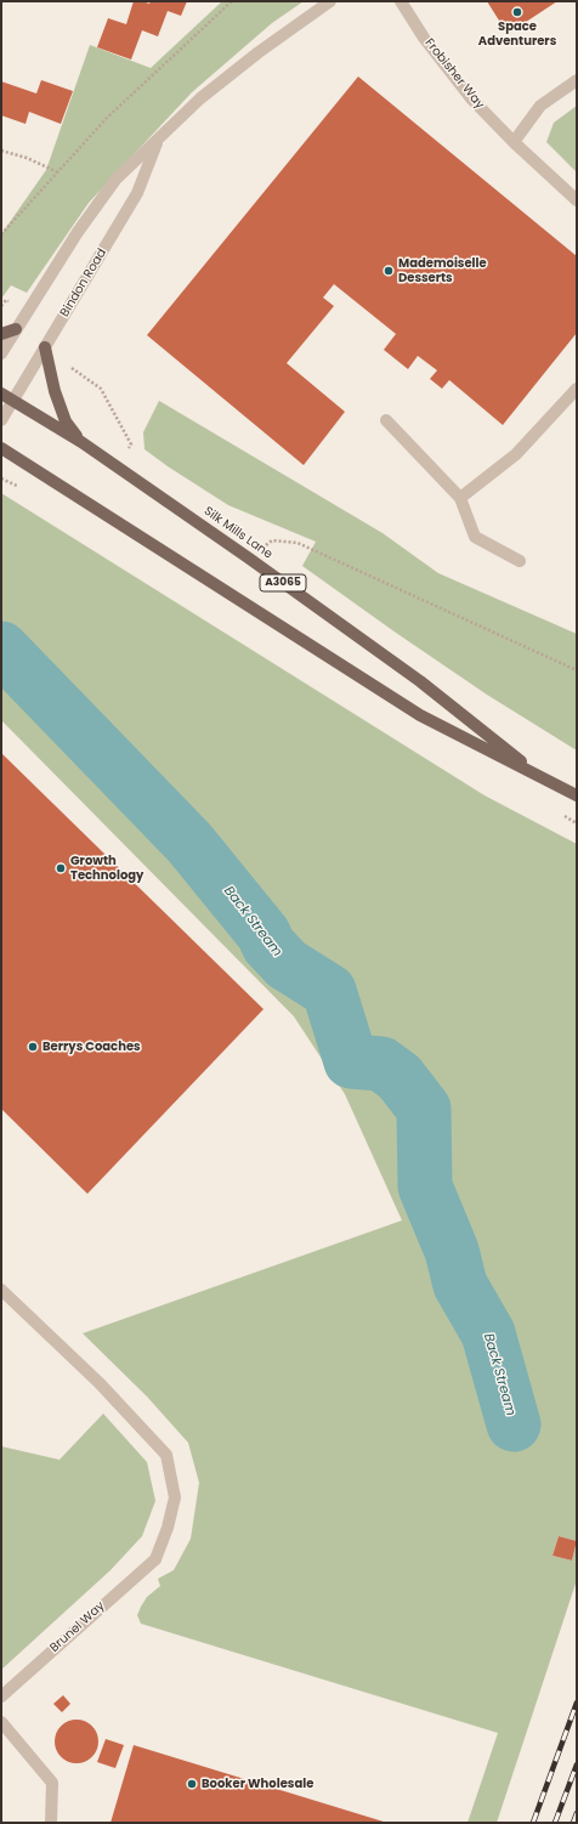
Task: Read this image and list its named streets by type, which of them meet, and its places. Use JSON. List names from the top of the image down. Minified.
{"streets":{"main road":["Silk Mills Lane","A3065"],"street":["Frobisher Way","Bindon Road","Brunel Way"]},"crossings":[["Bindon Road","Silk Mills Lane"]],"water":["Back Stream"],"places":["Space Adventurers","Mademoiselle Desserts","Growth Technology","Berrys Coaches","Booker Wholesale"]}
